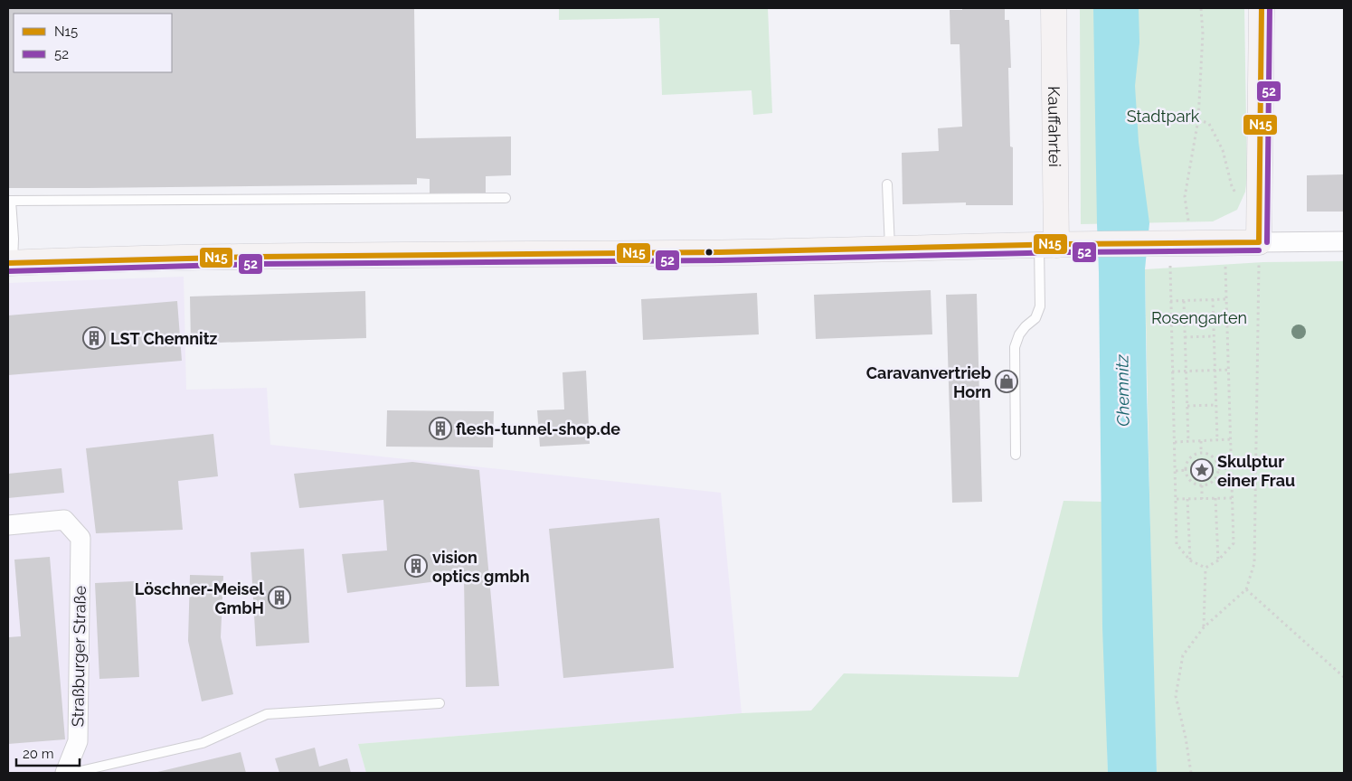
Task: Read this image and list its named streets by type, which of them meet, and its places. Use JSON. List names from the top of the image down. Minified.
{"streets":{"street":["Kauffahrtei","Straßburger Straße"]},"water":["Chemnitz"],"parks":["Stadtpark","Rosengarten"],"places":{"building":["LST Chemnitz","flesh-tunnel-shop.de","vision optics gmbh","Löschner-Meisel GmbH"],"shop":["Caravanvertrieb Horn"],"place":["Skulptur einer Frau"]},"lines":["transit line N15","transit line 52"],"legend":["N15","52"],"scale_bar":"20 m"}
